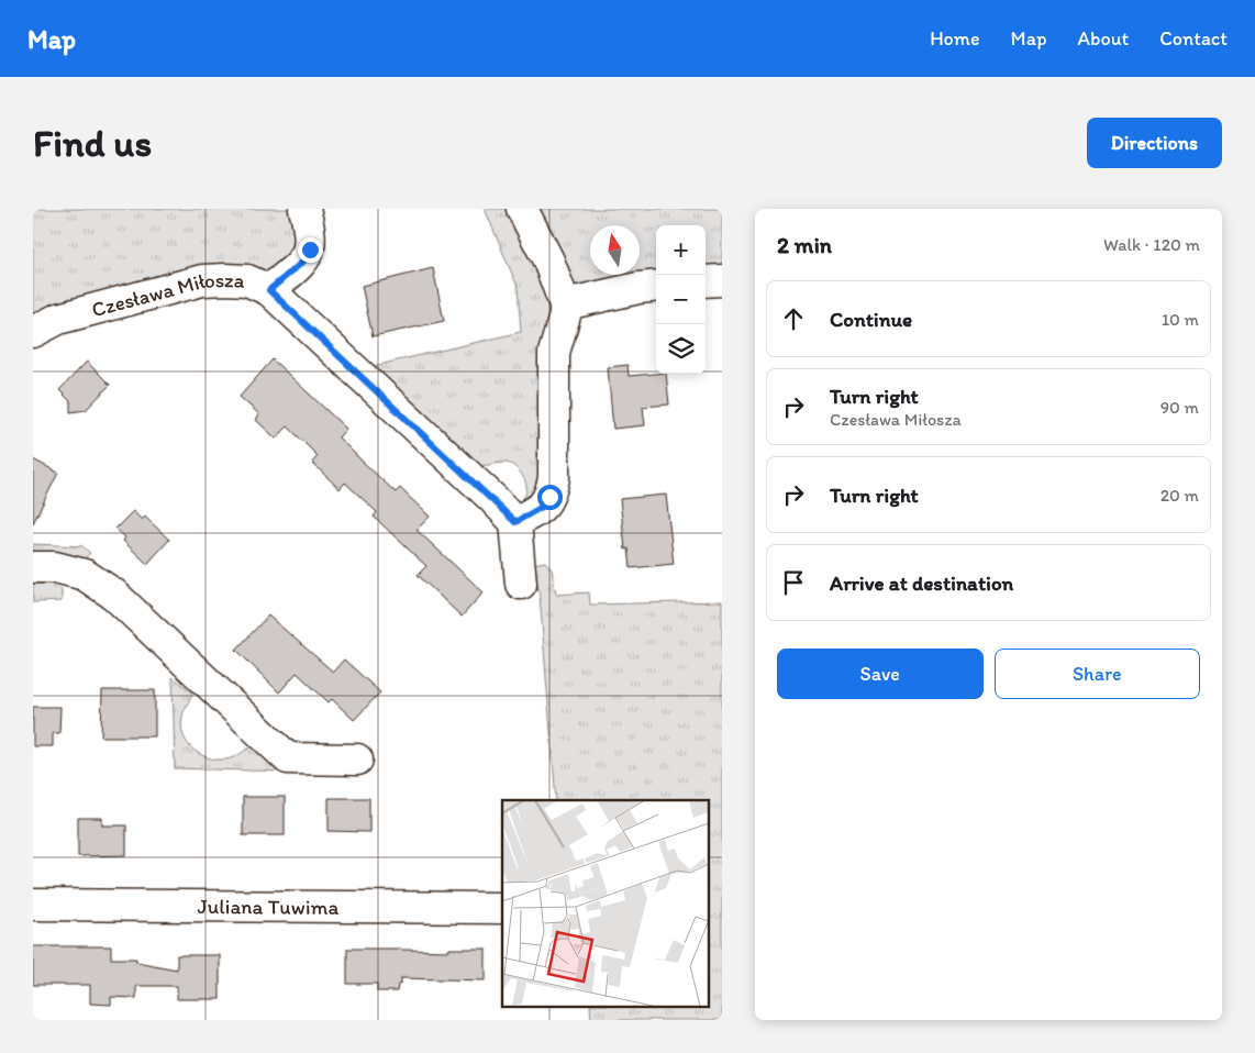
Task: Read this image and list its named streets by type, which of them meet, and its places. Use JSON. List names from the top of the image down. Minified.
{"streets":{"street":["Czesława Miłosza","Juliana Tuwima"]},"north":"top","page":{"header":"Map","nav":["Home","Map","About","Contact"],"buttons":["Directions",["Save","Share"]],"title":"Find us","heading":["2 min","Walk · 120 m"],"map_buttons":["+","−"],"list":[["Continue","10 m"],["Turn right","Czesława Miłosza","90 m"],["Turn right","20 m"],"Arrive at destination"]}}
